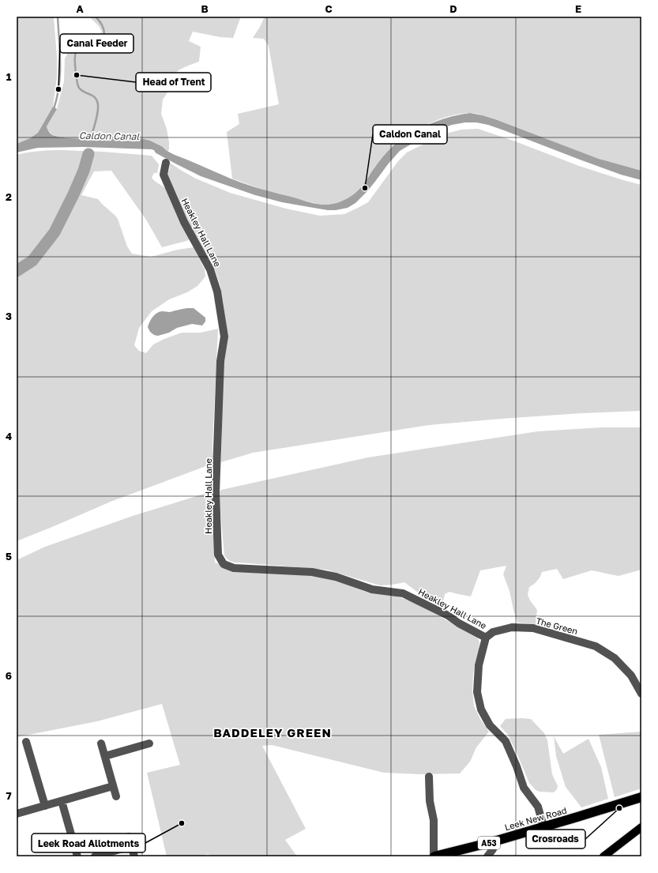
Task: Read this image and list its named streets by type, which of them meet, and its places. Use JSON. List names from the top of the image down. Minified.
{"streets":{"highway":["Leek New Road","A53"],"street":["Heakley Hall Lane","The Green"]},"crossings":[["Heakley Hall Lane","The Green"]],"districts":["BADDELEY GREEN"],"water":["Caldon Canal"],"places":["Head of Trent","Canal Feeder","Caldon Canal","Crosroads","Leek Road Allotments"],"grid":{"columns":["A","B","C","D","E"],"rows":["1","2","3","4","5","6","7"]}}
